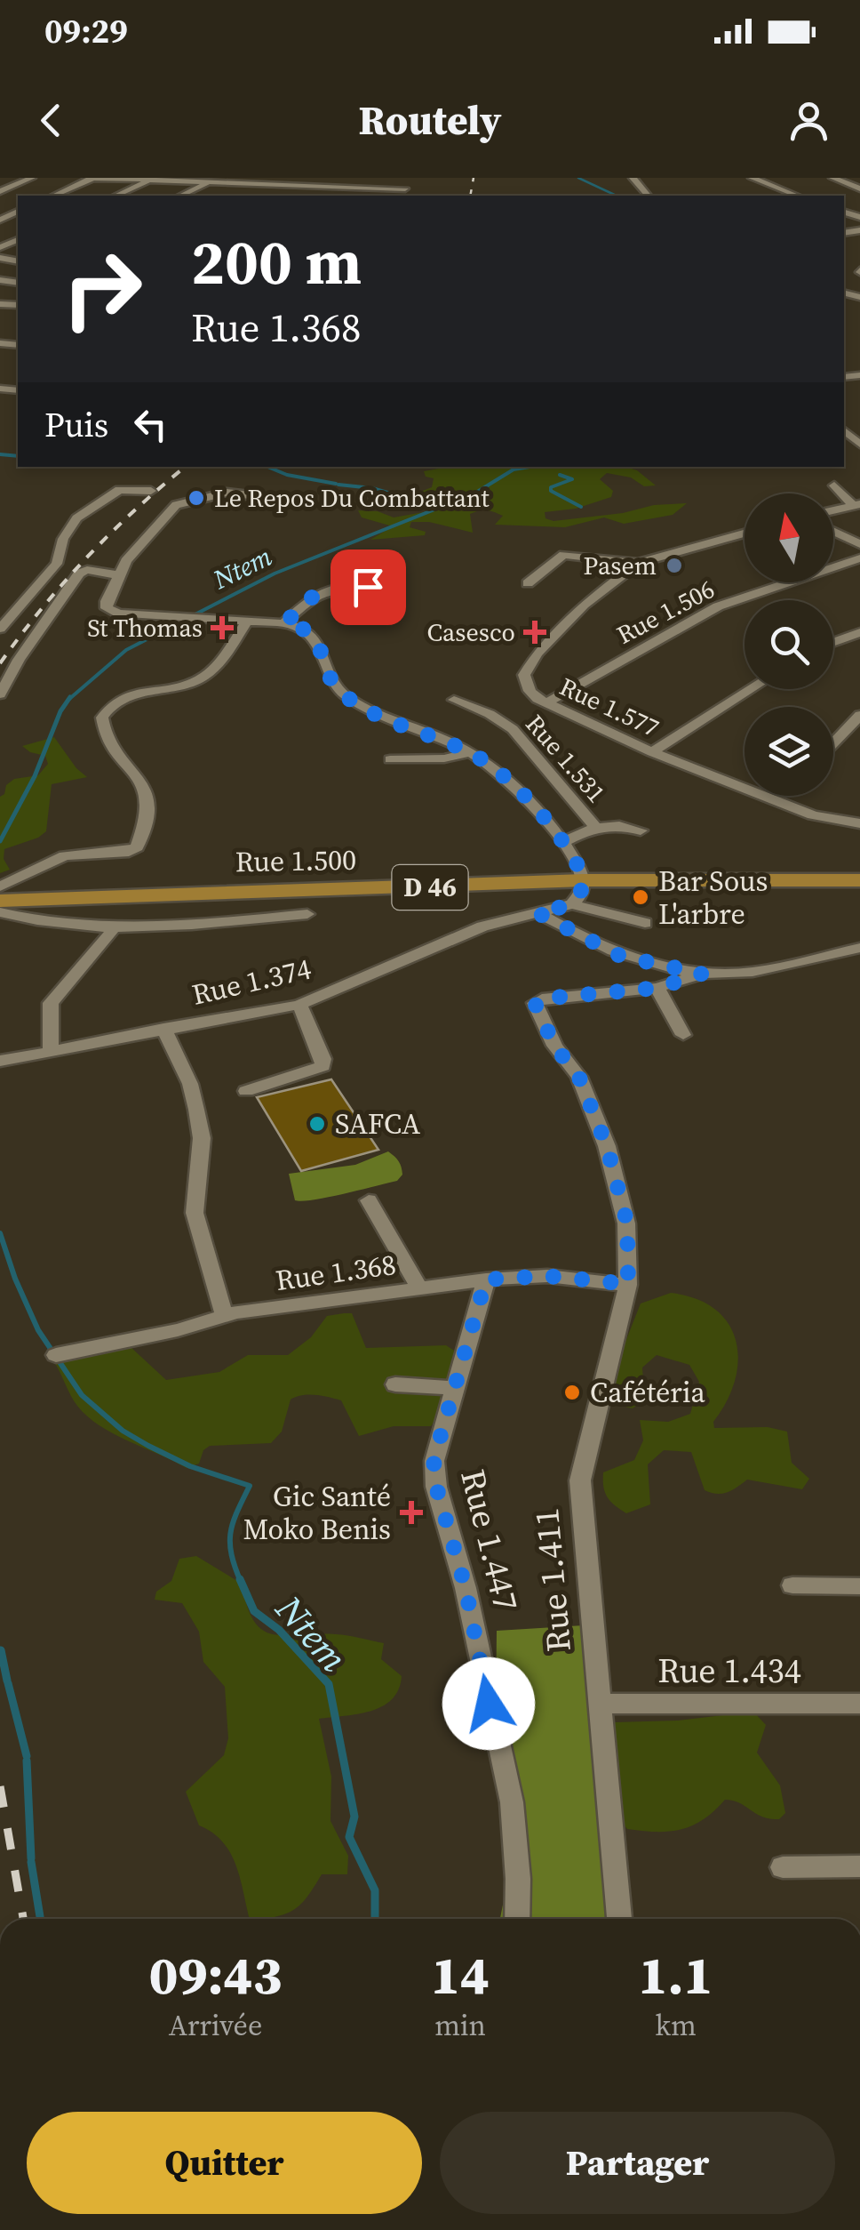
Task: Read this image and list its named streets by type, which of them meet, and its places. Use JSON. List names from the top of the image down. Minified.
{"streets":{"main road":["Rue 1.500","D 46"],"street":["Rue 1.506","Rue 1.577","Rue 1.531","Rue 1.374","Rue 1.368","Rue 1.447","Rue 1.411","Rue 1.434"]},"crossings":[["Rue 1.506","Rue 1.577"],["Rue 1.368","Rue 1.447"],["Rue 1.368","Rue 1.411"],["Rue 1.411","Rue 1.434"]],"water":["Ntem"],"places":{"other":["Le Repos Du Combattant","Pasem","Bar Sous L'arbre","SAFCA","Cafétéria"],"health":["St Thomas","Casesco","Gic Santé Moko Benis"]},"north":"top","page":{"status":"09:29","header":"Routely","turn":["200 m","Rue 1.368"],"then":"Puis","eta":["09:43","Arrivée","14","min","1.1","km"],"buttons":["Quitter","Partager"]}}
